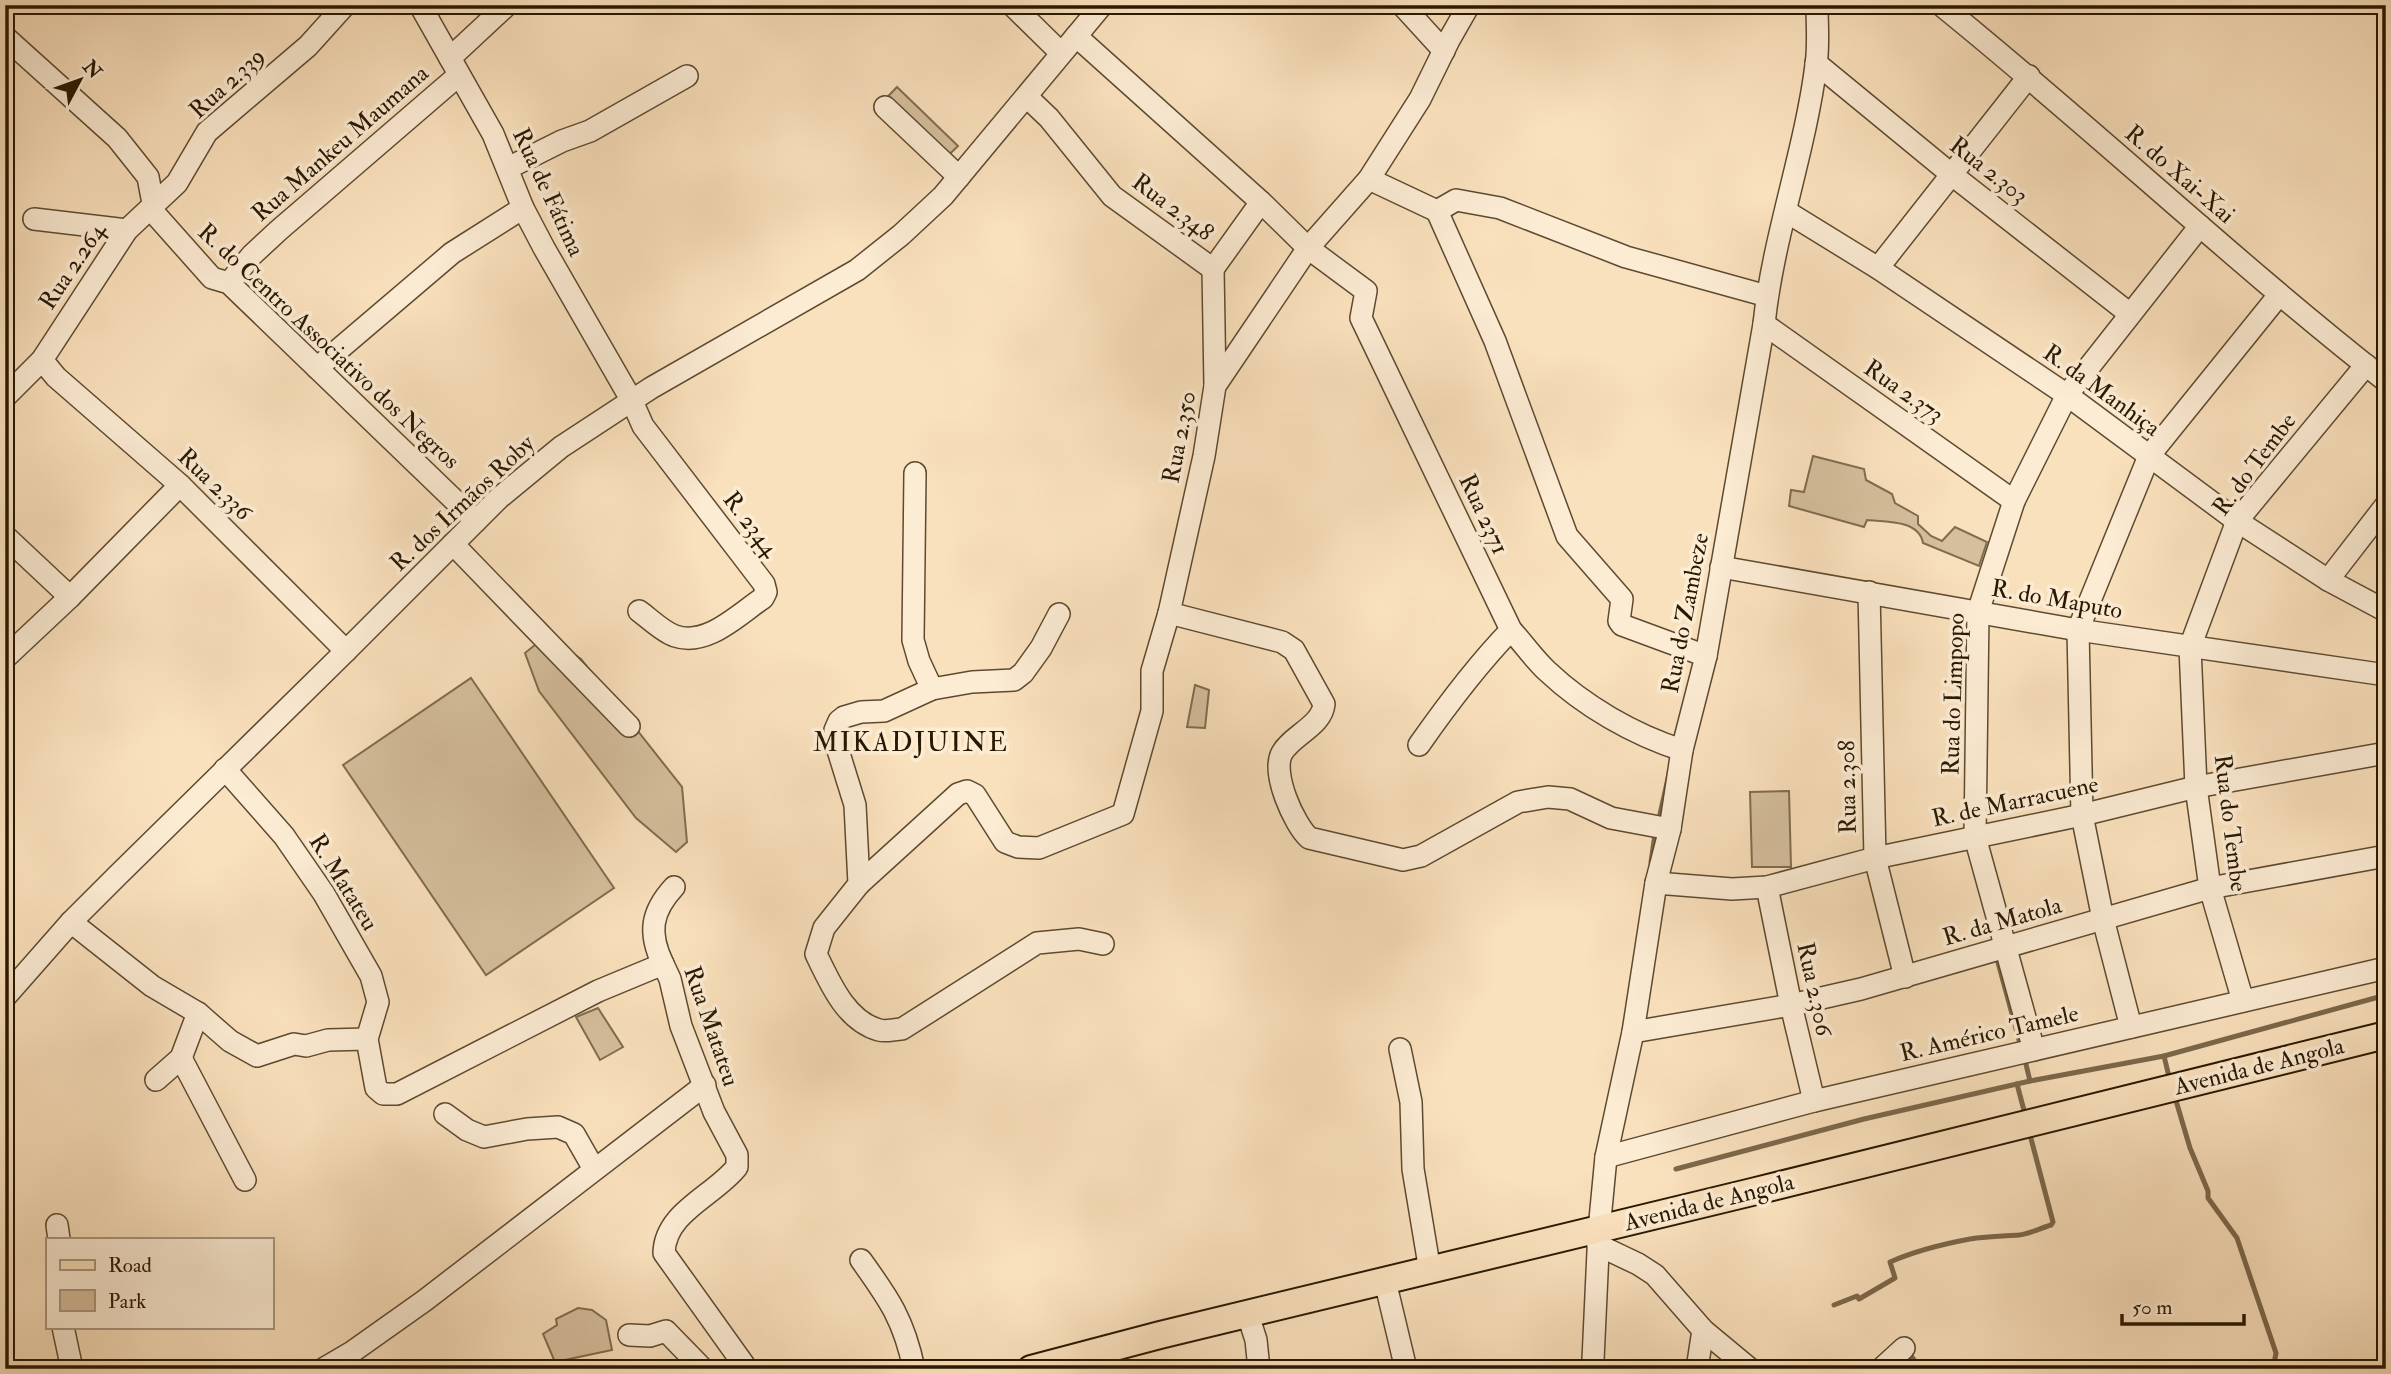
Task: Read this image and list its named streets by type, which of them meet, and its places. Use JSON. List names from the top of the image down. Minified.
{"streets":{"main road":["Avenida de Angola"],"street":["Rua 2.339","Rua Mankeu Maumana","Rua 2.303","R. do Xai-Xai","Rua de Fátima","Rua 2.348","Rua 2.264","R. do Centro Associativo dos Negros","R. da Manhiça","Rua 2.373","Rua 2.350","R. do Tembe","Rua 2.336","R. dos Irmãos Roby","Rua 2371","R. 2344","R. do Maputo","Rua do Zambeze","Rua do Limpopo","Rua 2.308","R. de Marracuene","Rua do Tembe","R. Matateu","R. da Matola","Rua 2.306","Rua Matateu","R. Américo Tamele"]},"crossings":[["Rua 2.339","Rua 2.264"],["Rua 2.339","R. do Centro Associativo dos Negros"],["Rua Mankeu Maumana","Rua de Fátima"],["Rua Mankeu Maumana","R. do Centro Associativo dos Negros"],["Rua 2.303","Rua do Zambeze"],["Rua 2.303","Rua do Limpopo"],["R. do Xai-Xai","R. do Tembe"],["R. do Xai-Xai","Rua do Limpopo"],["Rua de Fátima","R. dos Irmãos Roby"],["Rua de Fátima","R. 2344"],["Rua 2.348","Rua 2.350"],["Rua 2.348","R. dos Irmãos Roby"],["Rua 2.264","R. do Centro Associativo dos Negros"],["Rua 2.264","Rua 2.336"],["R. do Centro Associativo dos Negros","R. dos Irmãos Roby"],["R. da Manhiça","R. do Tembe"],["R. da Manhiça","Rua do Zambeze"],["R. da Manhiça","Rua do Limpopo"],["Rua 2.373","Rua do Zambeze"],["Rua 2.373","Rua do Limpopo"],["Rua 2.350","Rua 2371"],["R. do Tembe","R. do Maputo"],["R. do Tembe","Rua do Tembe"],["Rua 2.336","R. dos Irmãos Roby"],["R. dos Irmãos Roby","R. 2344"],["R. dos Irmãos Roby","R. Matateu"],["Rua 2371","Rua do Zambeze"],["R. do Maputo","Rua do Zambeze"],["R. do Maputo","Rua do Limpopo"],["R. do Maputo","Rua 2.308"],["R. do Maputo","Rua do Tembe"],["Rua do Zambeze","R. de Marracuene"],["Rua do Zambeze","R. da Matola"],["Rua do Zambeze","R. Américo Tamele"],["Rua do Zambeze","Avenida de Angola"],["Rua do Limpopo","R. de Marracuene"],["Rua do Limpopo","R. da Matola"],["Rua do Limpopo","R. Américo Tamele"],["Rua 2.308","R. de Marracuene"],["Rua 2.308","R. da Matola"],["R. de Marracuene","Rua do Tembe"],["R. de Marracuene","Rua 2.306"],["Rua do Tembe","R. da Matola"],["Rua do Tembe","R. Américo Tamele"],["R. Matateu","Rua Matateu"],["R. da Matola","Rua 2.306"],["Rua 2.306","R. Américo Tamele"]],"districts":["MIKADJUINE"],"legend":["Road","Park"],"scale_bar":"50 m","north":"top right"}
